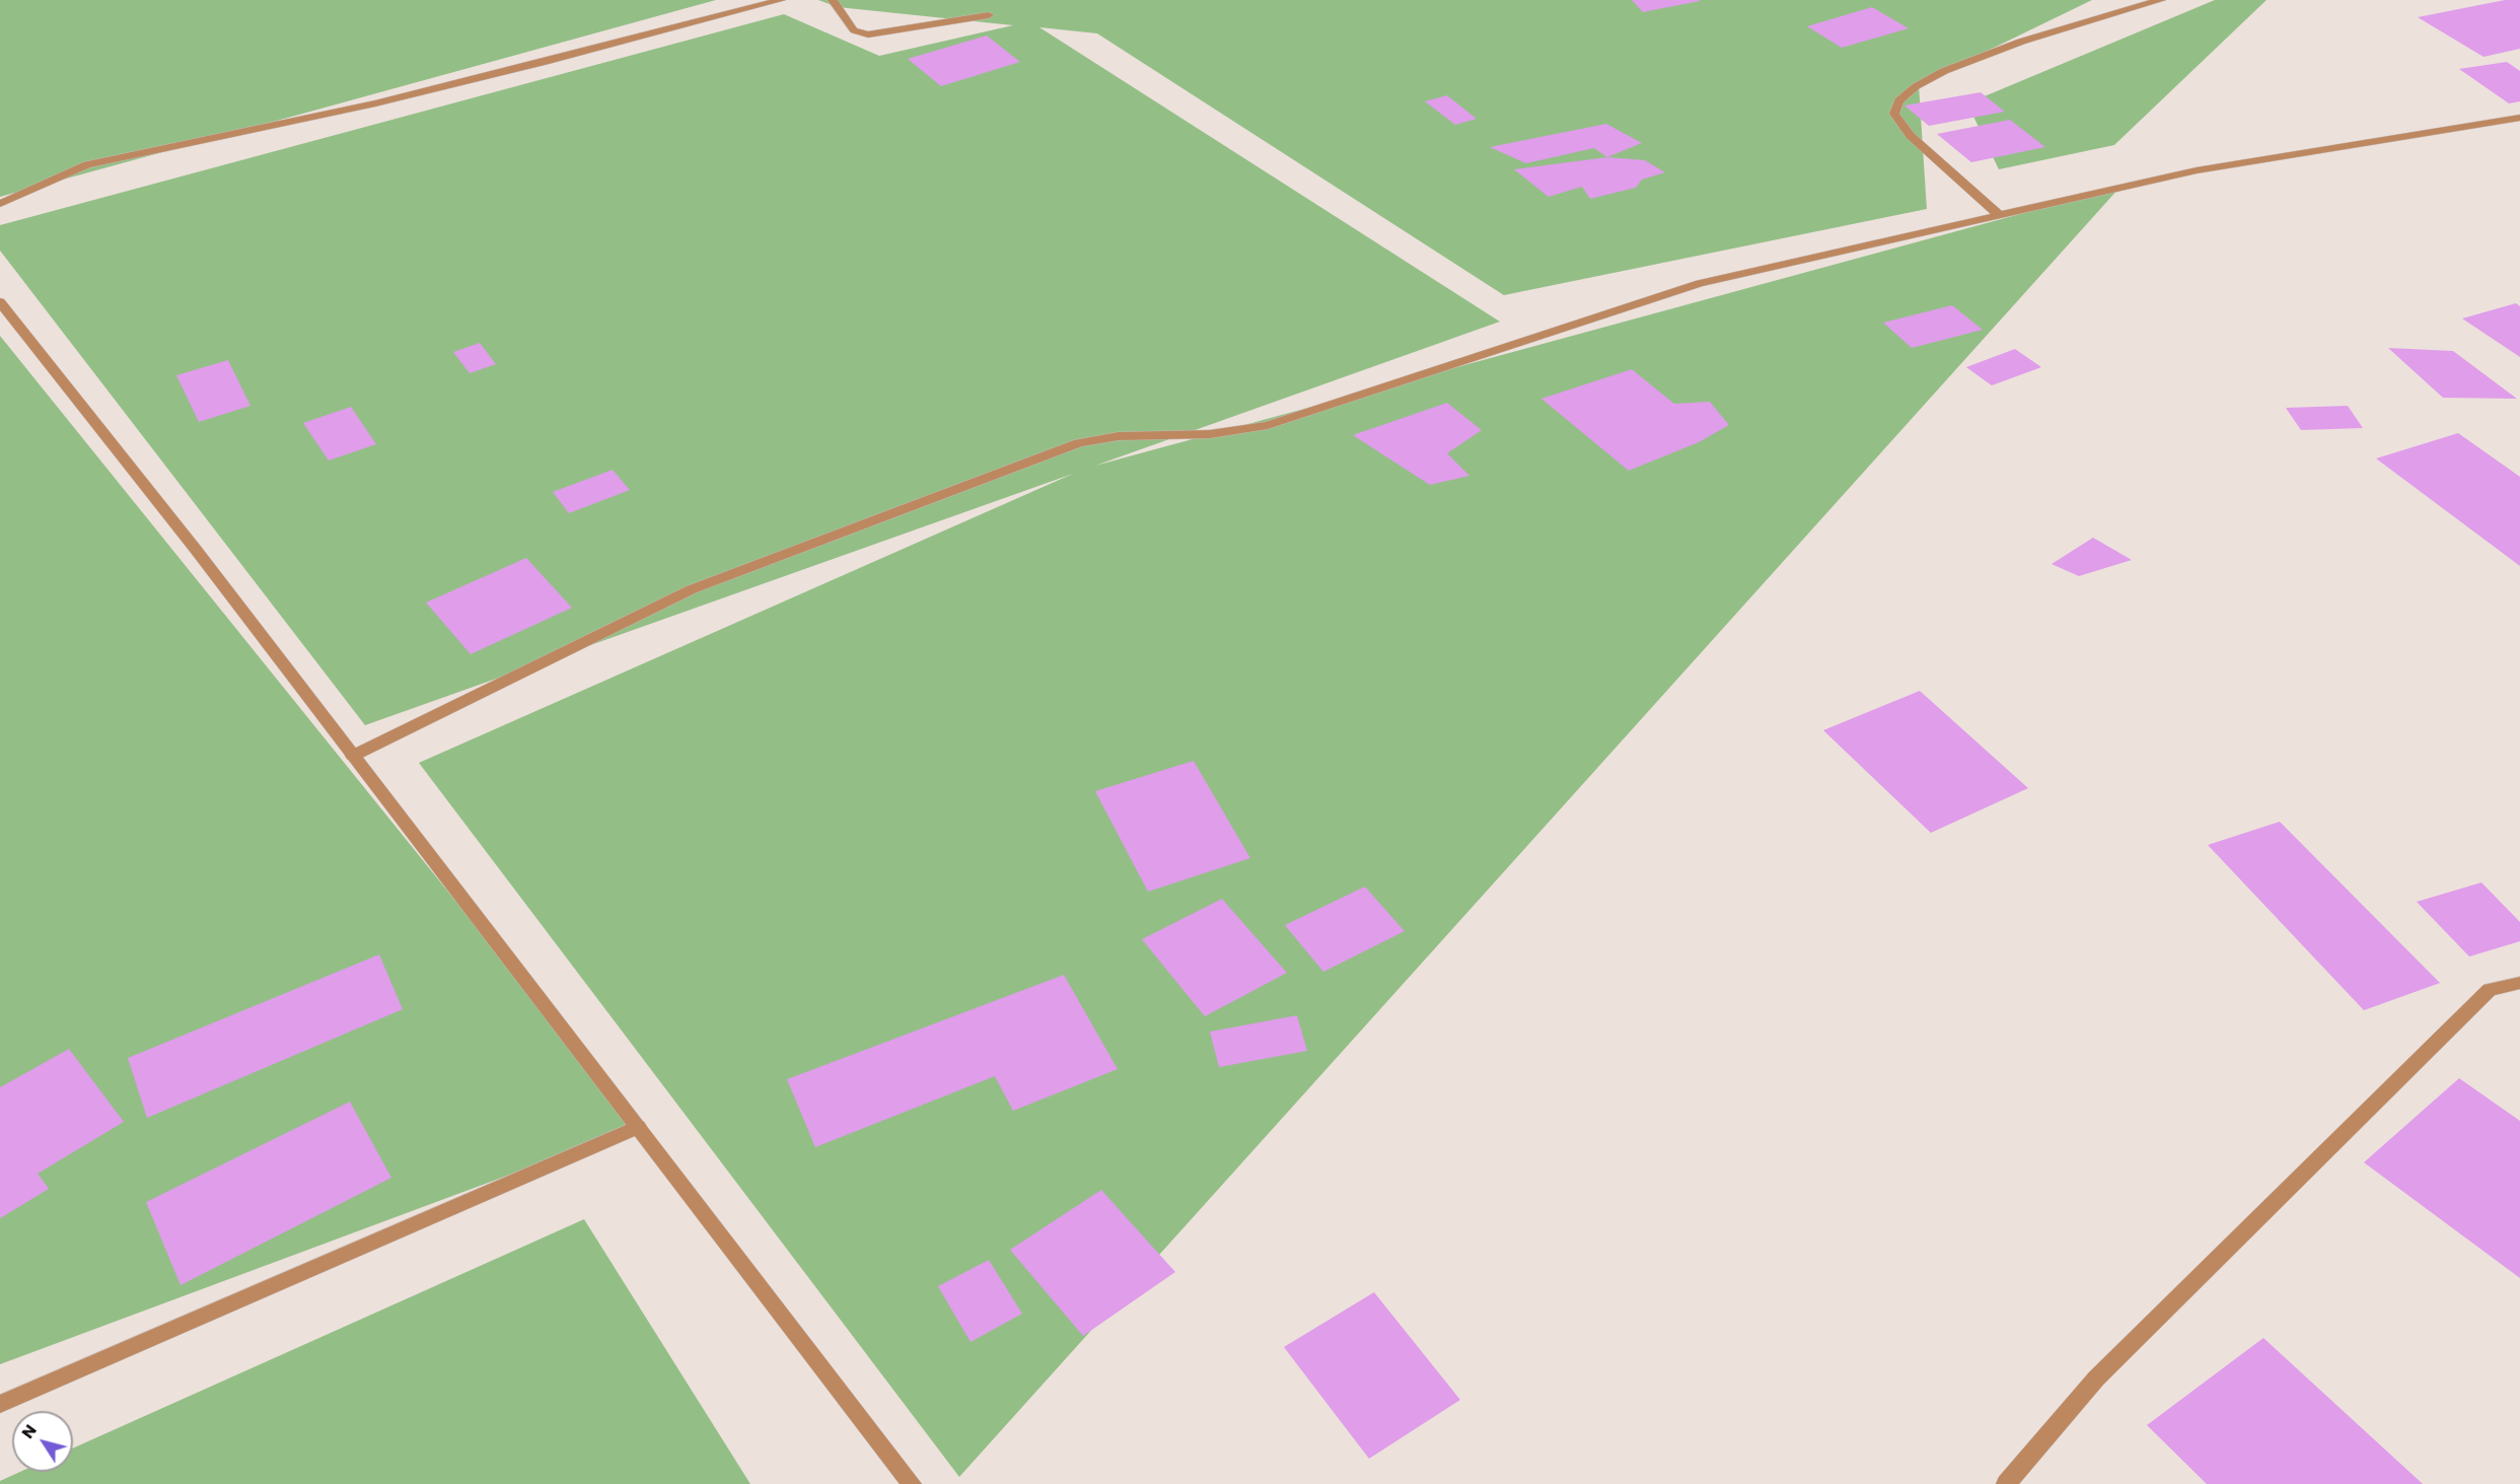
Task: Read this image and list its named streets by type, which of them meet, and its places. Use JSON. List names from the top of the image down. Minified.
{"north":"top left"}
